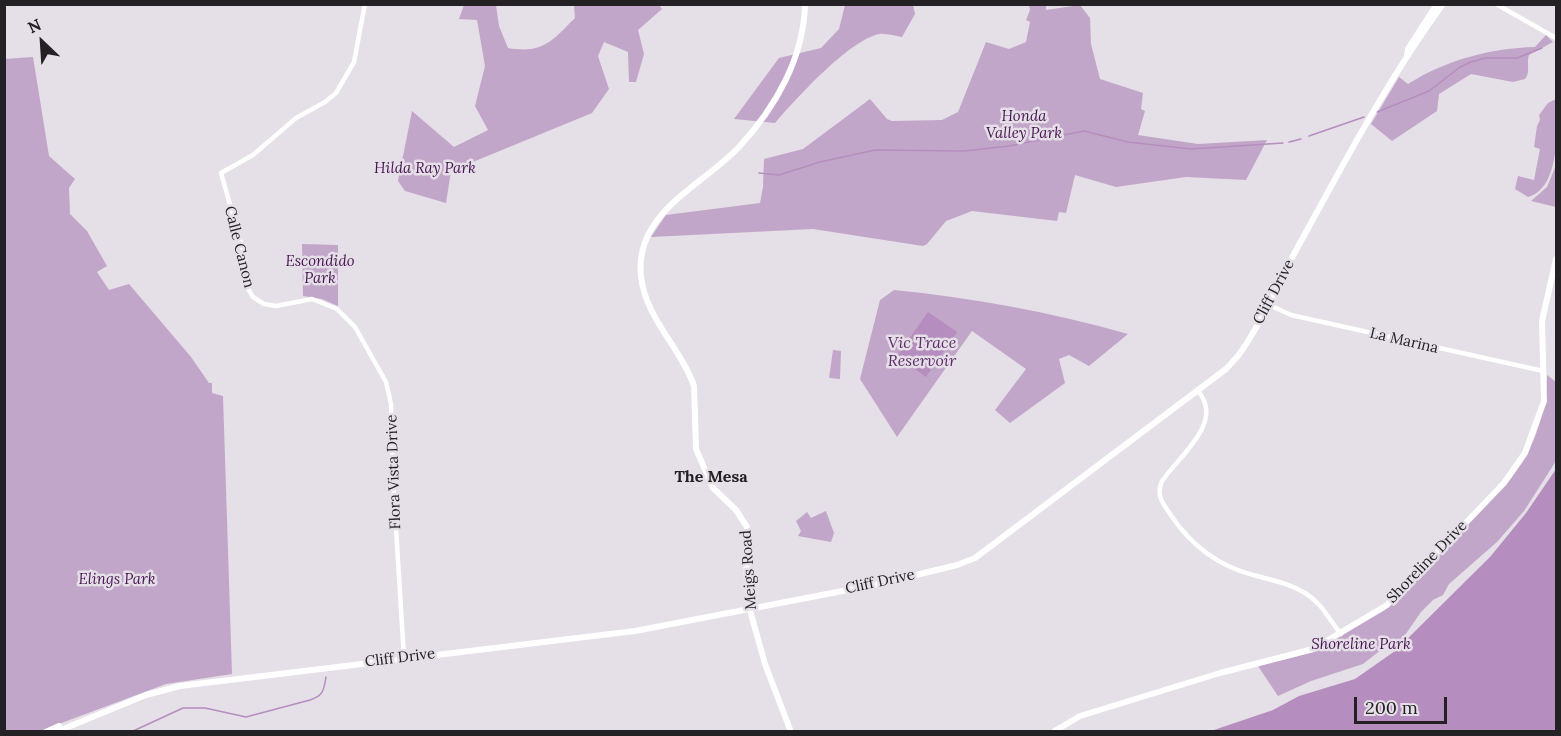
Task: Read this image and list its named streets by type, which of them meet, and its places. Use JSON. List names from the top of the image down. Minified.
{"streets":{"main road":["Cliff Drive","Shoreline Drive","Meigs Road"],"street":["Calle Canon","La Marina","Flora Vista Drive"]},"crossings":[["Calle Canon","Flora Vista Drive"],["Cliff Drive","La Marina"],["Cliff Drive","Flora Vista Drive"],["Cliff Drive","Meigs Road"],["La Marina","Shoreline Drive"]],"districts":["The Mesa"],"water":["Vic Trace Reservoir"],"parks":["Honda Valley Park","Hilda Ray Park","Escondido Park","Elings Park","Shoreline Park"],"scale_bar":"200 m","north":"top left"}
